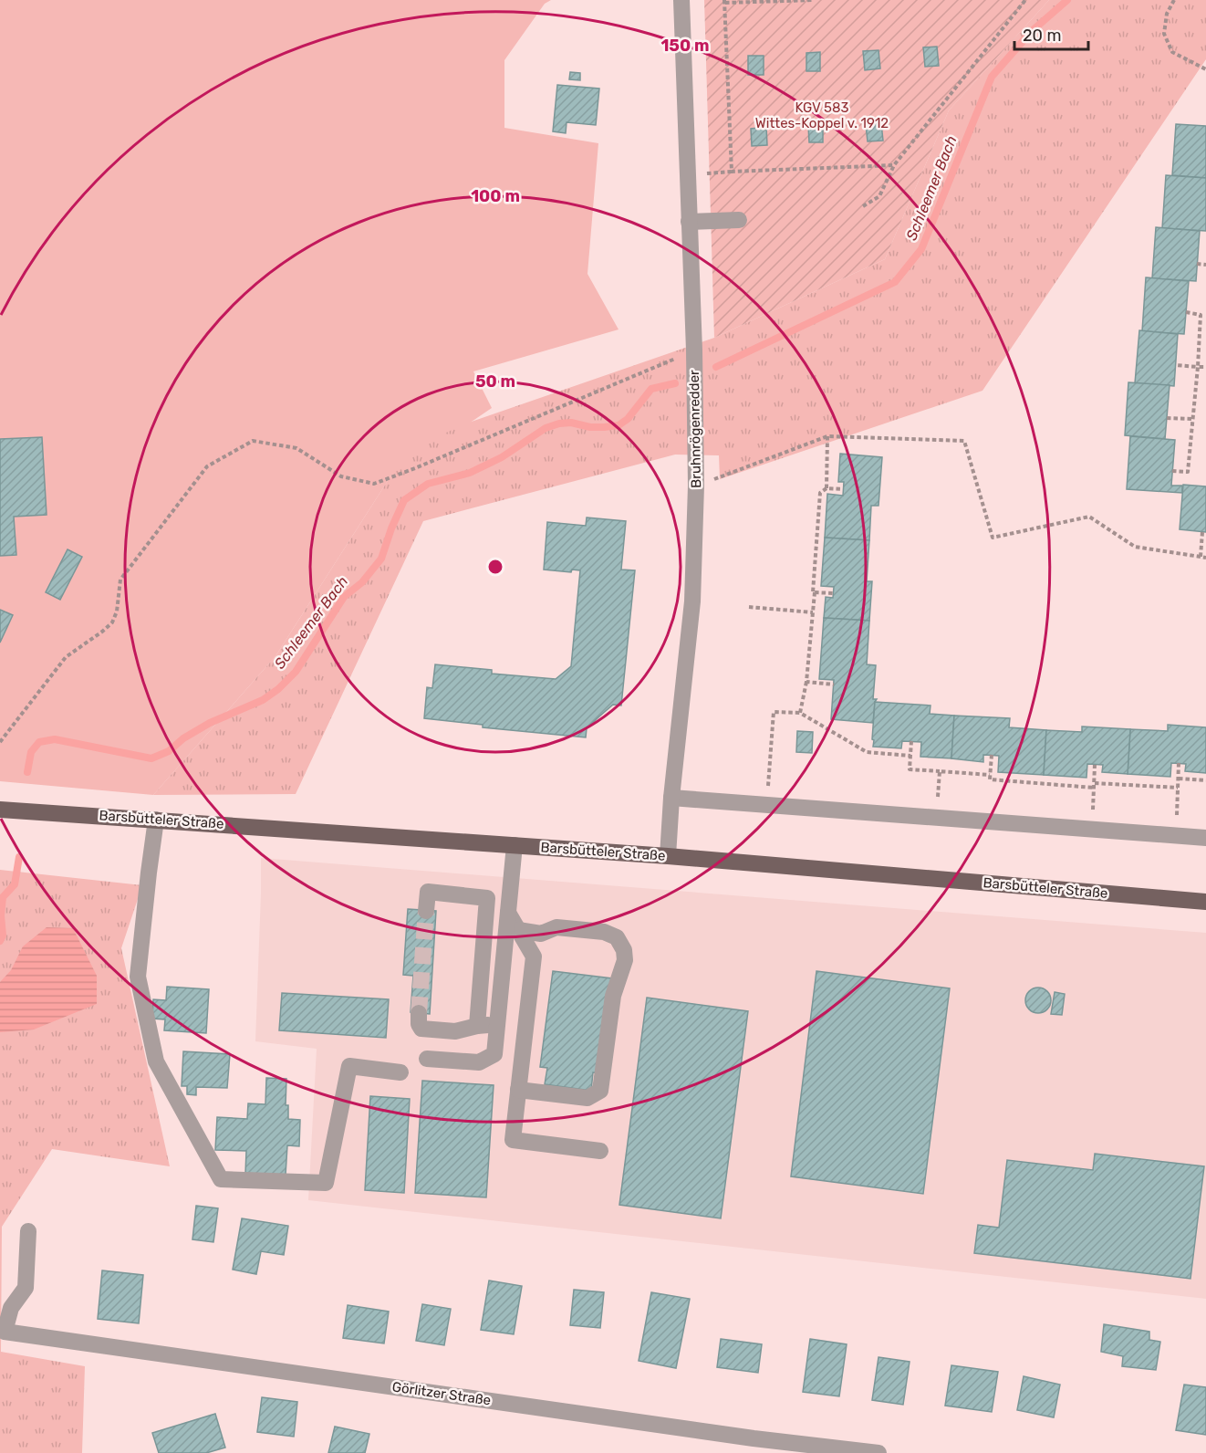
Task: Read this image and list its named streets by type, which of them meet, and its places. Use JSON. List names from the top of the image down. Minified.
{"streets":{"main road":["Barsbütteler Straße"],"street":["Bruhnrögenredder","Görlitzer Straße"]},"crossings":[["Bruhnrögenredder","Barsbütteler Straße"]],"water":["Schleemer Bach"],"parks":["KGV 583 Wittes-Koppel v. 1912"],"scale_bar":"20 m","rings":["150 m","100 m","50 m"]}
